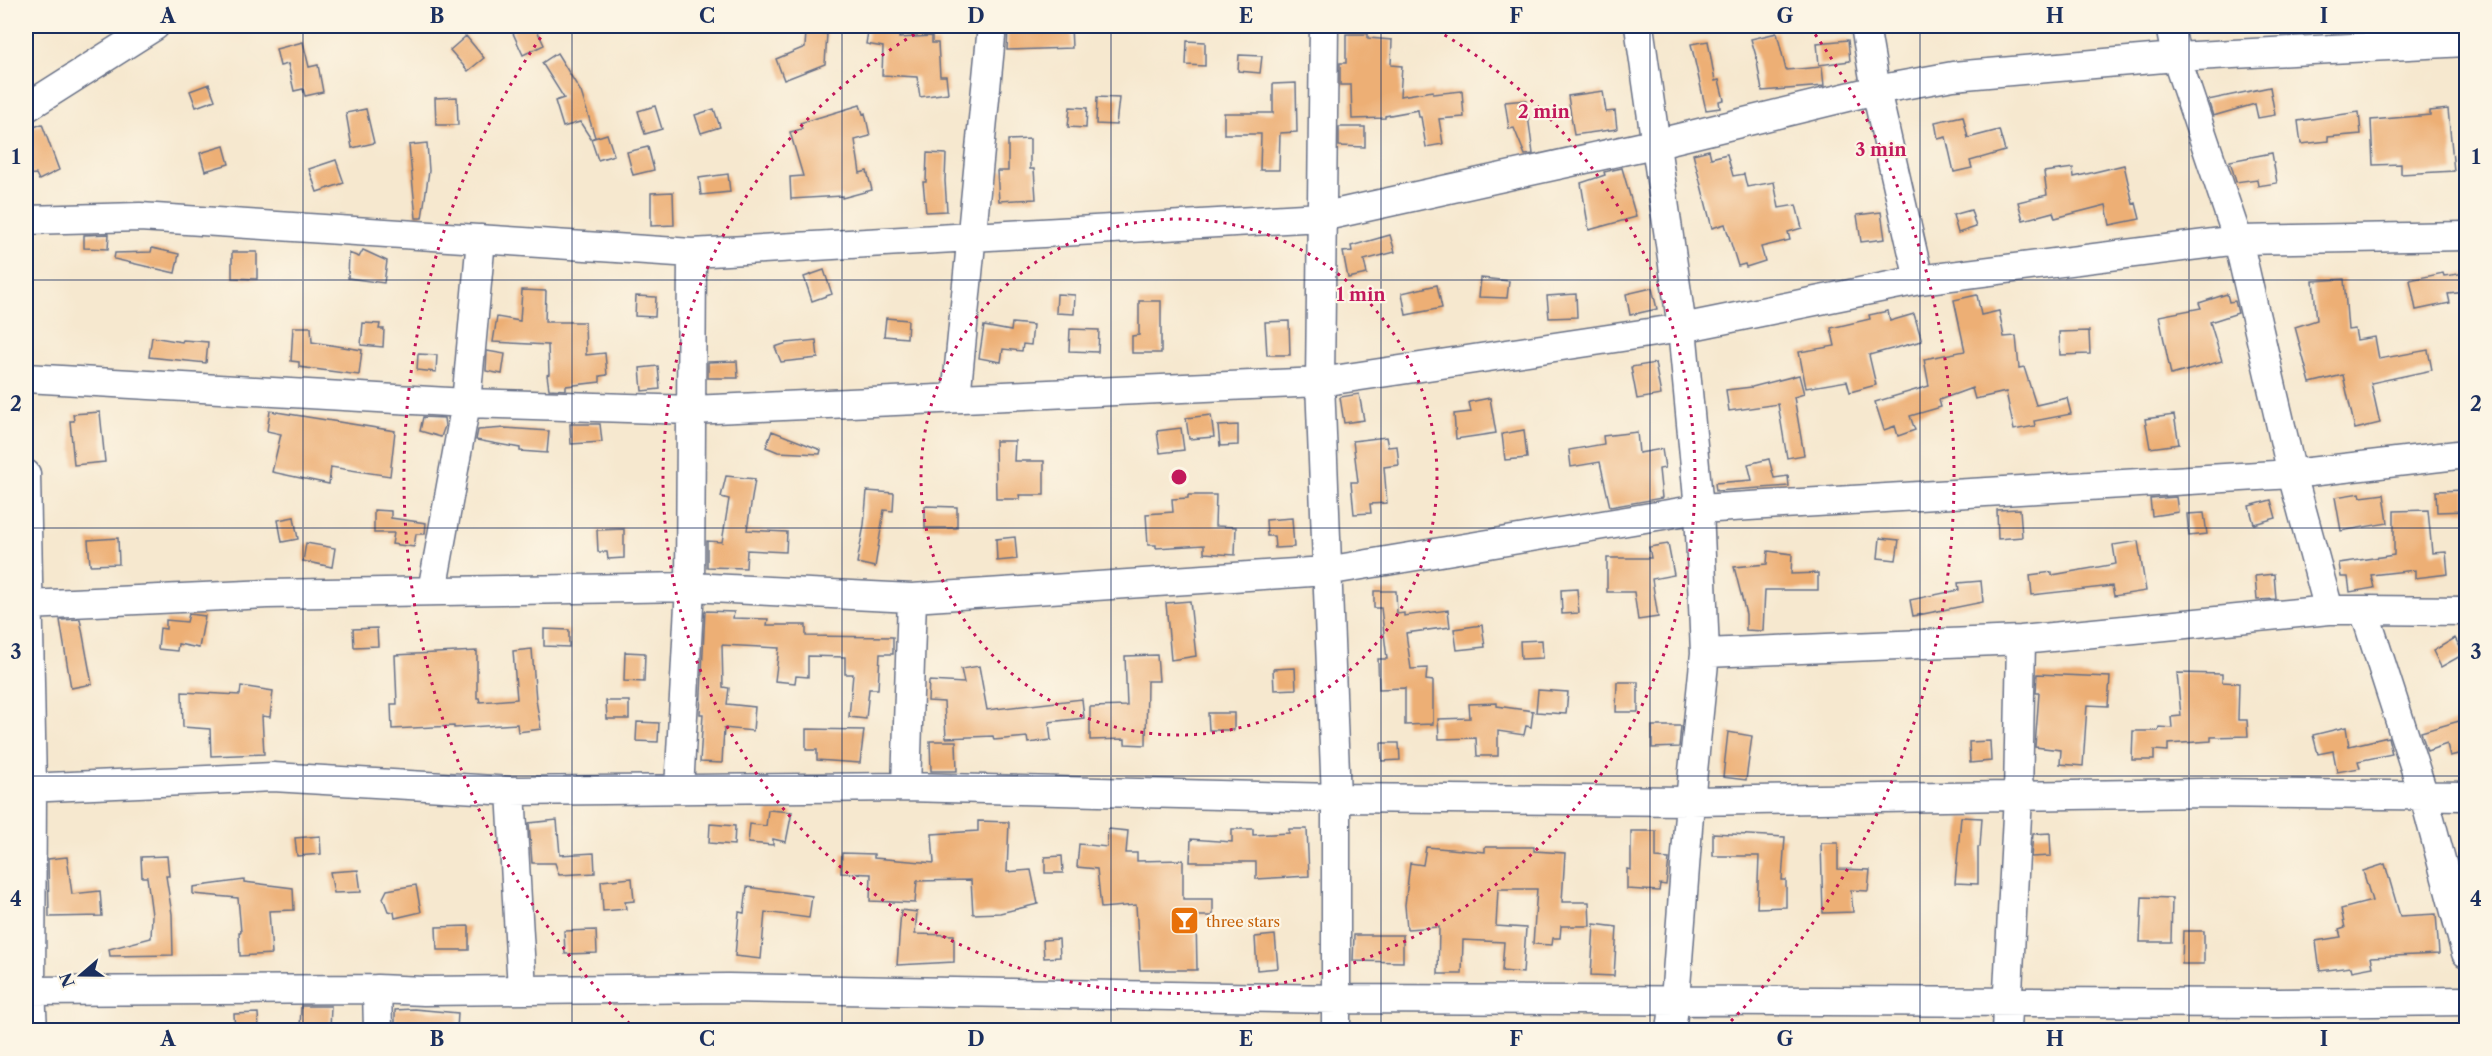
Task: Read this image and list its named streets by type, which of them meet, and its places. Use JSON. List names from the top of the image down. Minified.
{"places":{"bar":["three stars"]},"north":"left","grid":{"columns":["A","B","C","D","E","F","G","H","I"],"rows":["1","2","3","4"]},"rings":["2 min","3 min","1 min"]}
